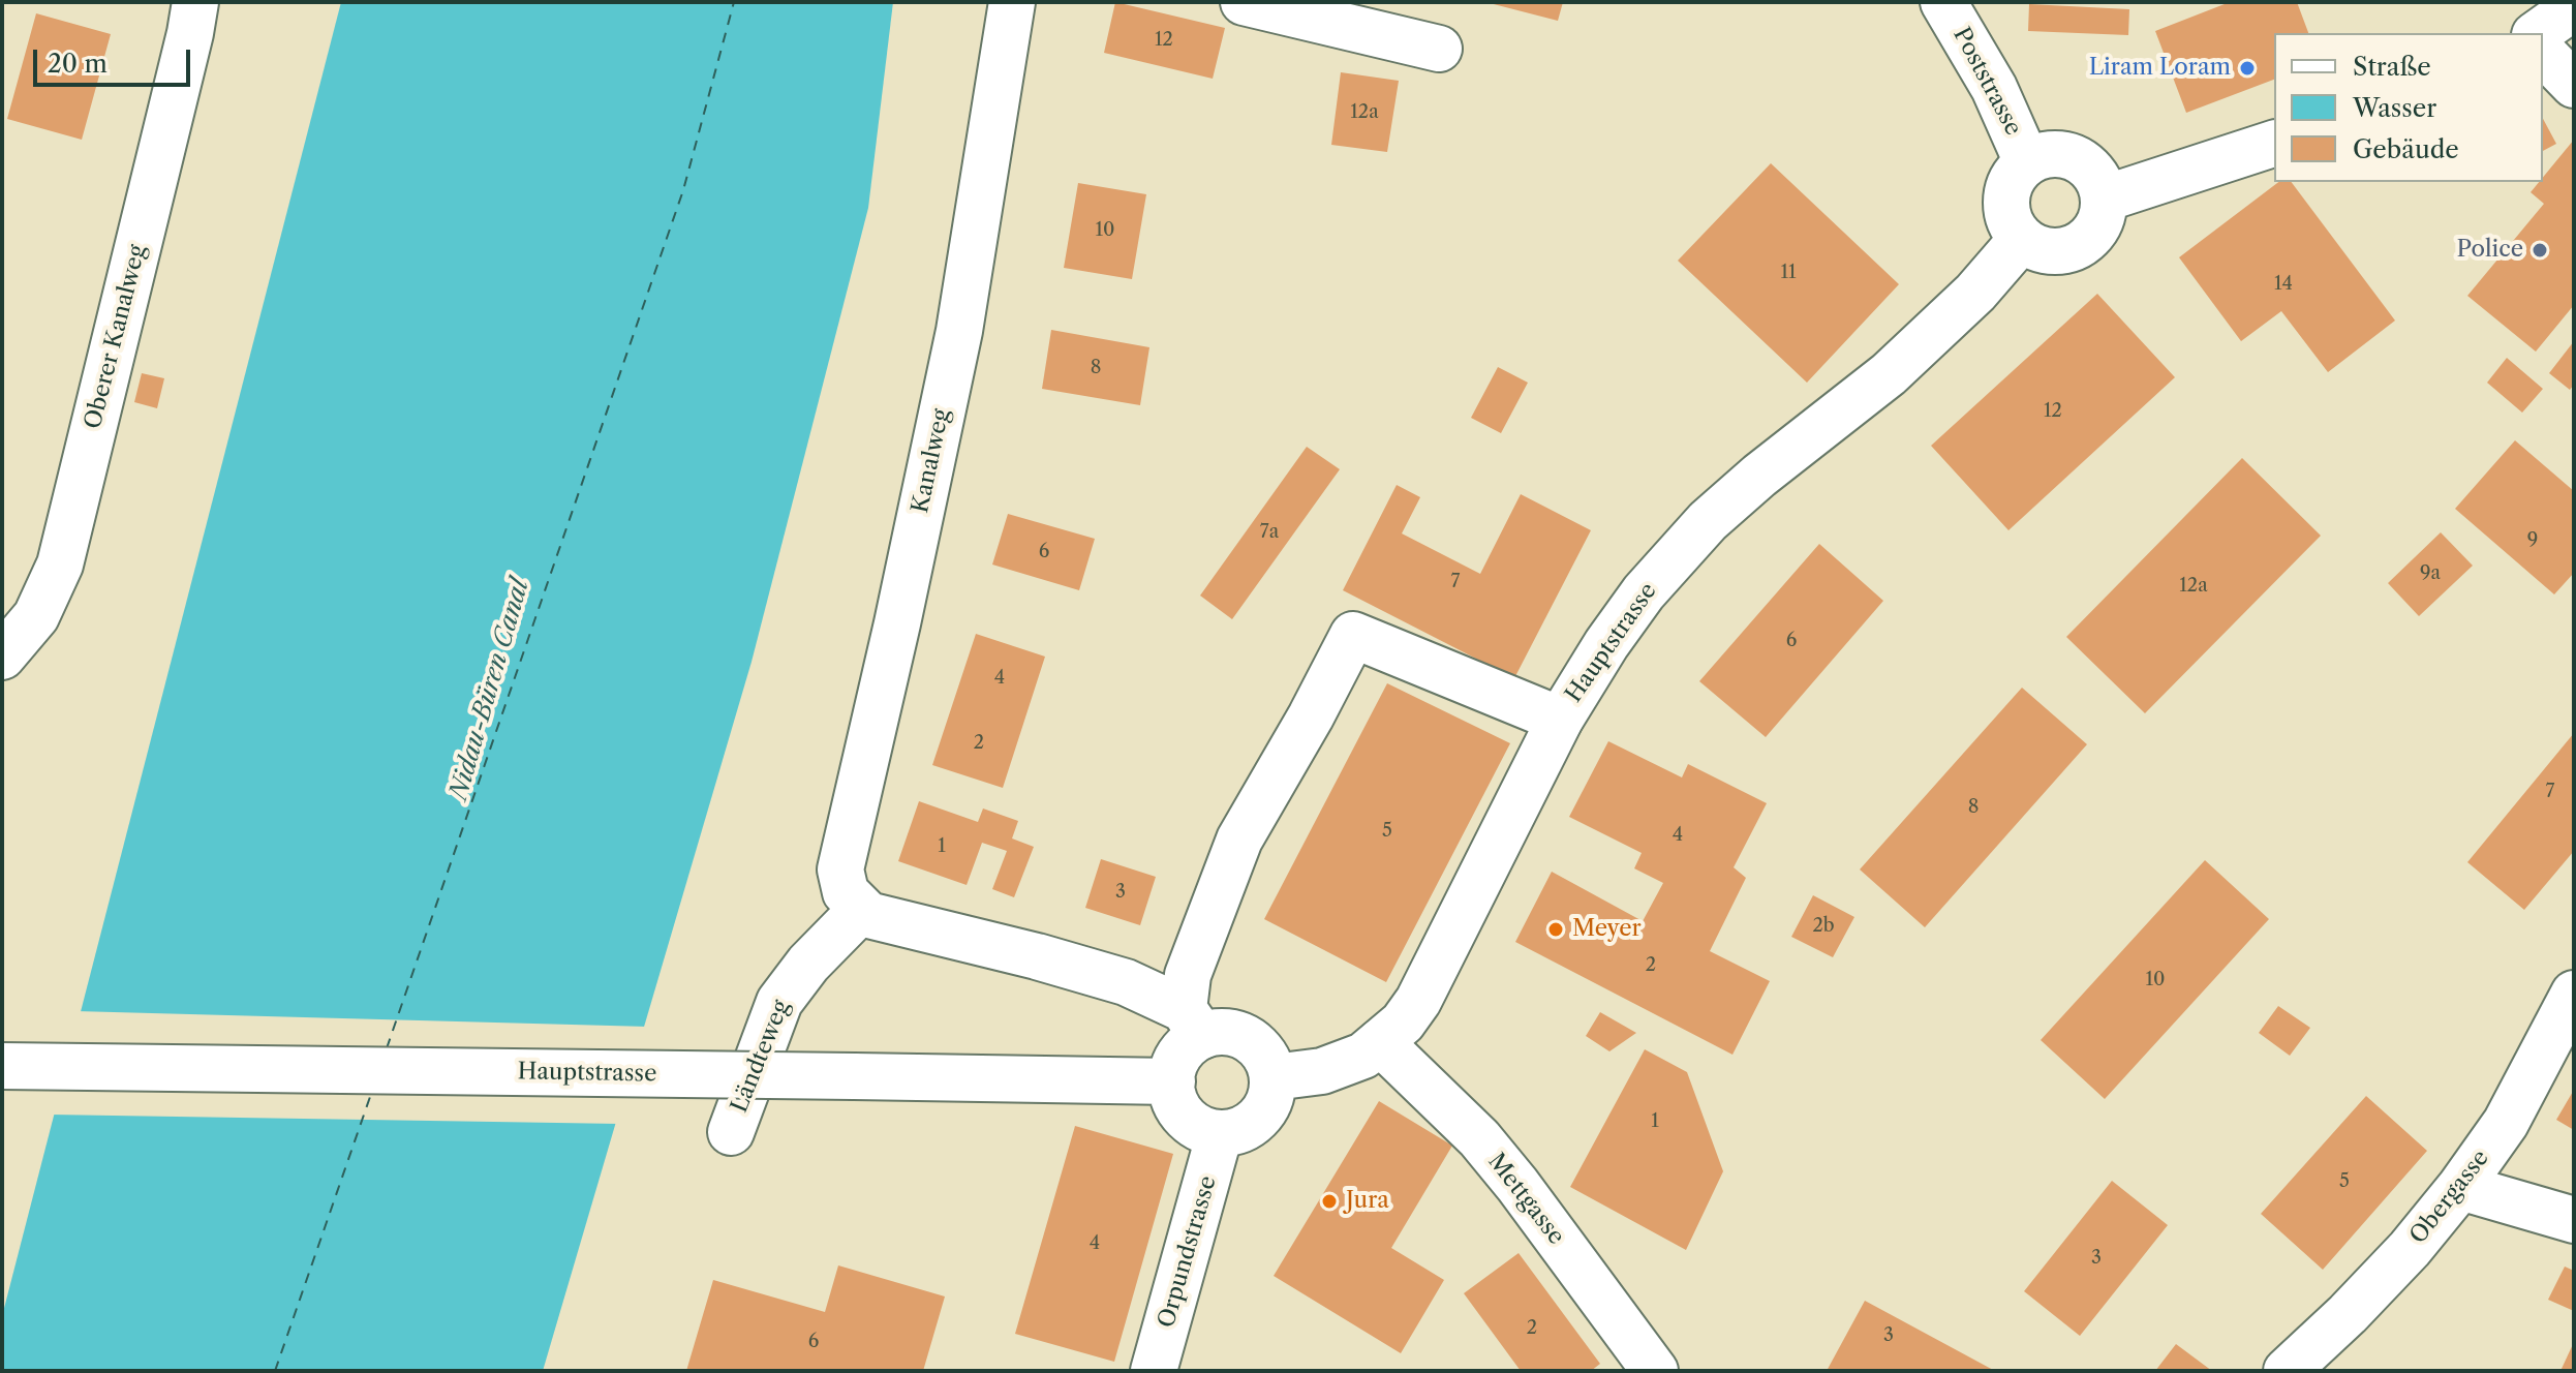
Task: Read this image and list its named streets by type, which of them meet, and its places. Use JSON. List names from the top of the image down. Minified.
{"streets":{"main road":["Poststrasse","Oberer Kanalweg","Kanalweg","Hauptstrasse","Ländteweg","Obergasse","Mettgasse","Orpundstrasse"]},"crossings":[["Poststrasse","Hauptstrasse"],["Kanalweg","Ländteweg"],["Hauptstrasse","Mettgasse"],["Hauptstrasse","Orpundstrasse"]],"water":["Nidau-Büren Canal"],"places":["Liram Loram","Police","Meyer","Jura"],"house_numbers":["12","12a","10","11","14","8","12","7a","9","6","9a","7","12a","6","4","2","7","8","5","4","1","3","2b","2","10","1","5","4","3","2","3","6"],"legend":["Straße","Wasser","Gebäude"],"scale_bar":"20 m"}
